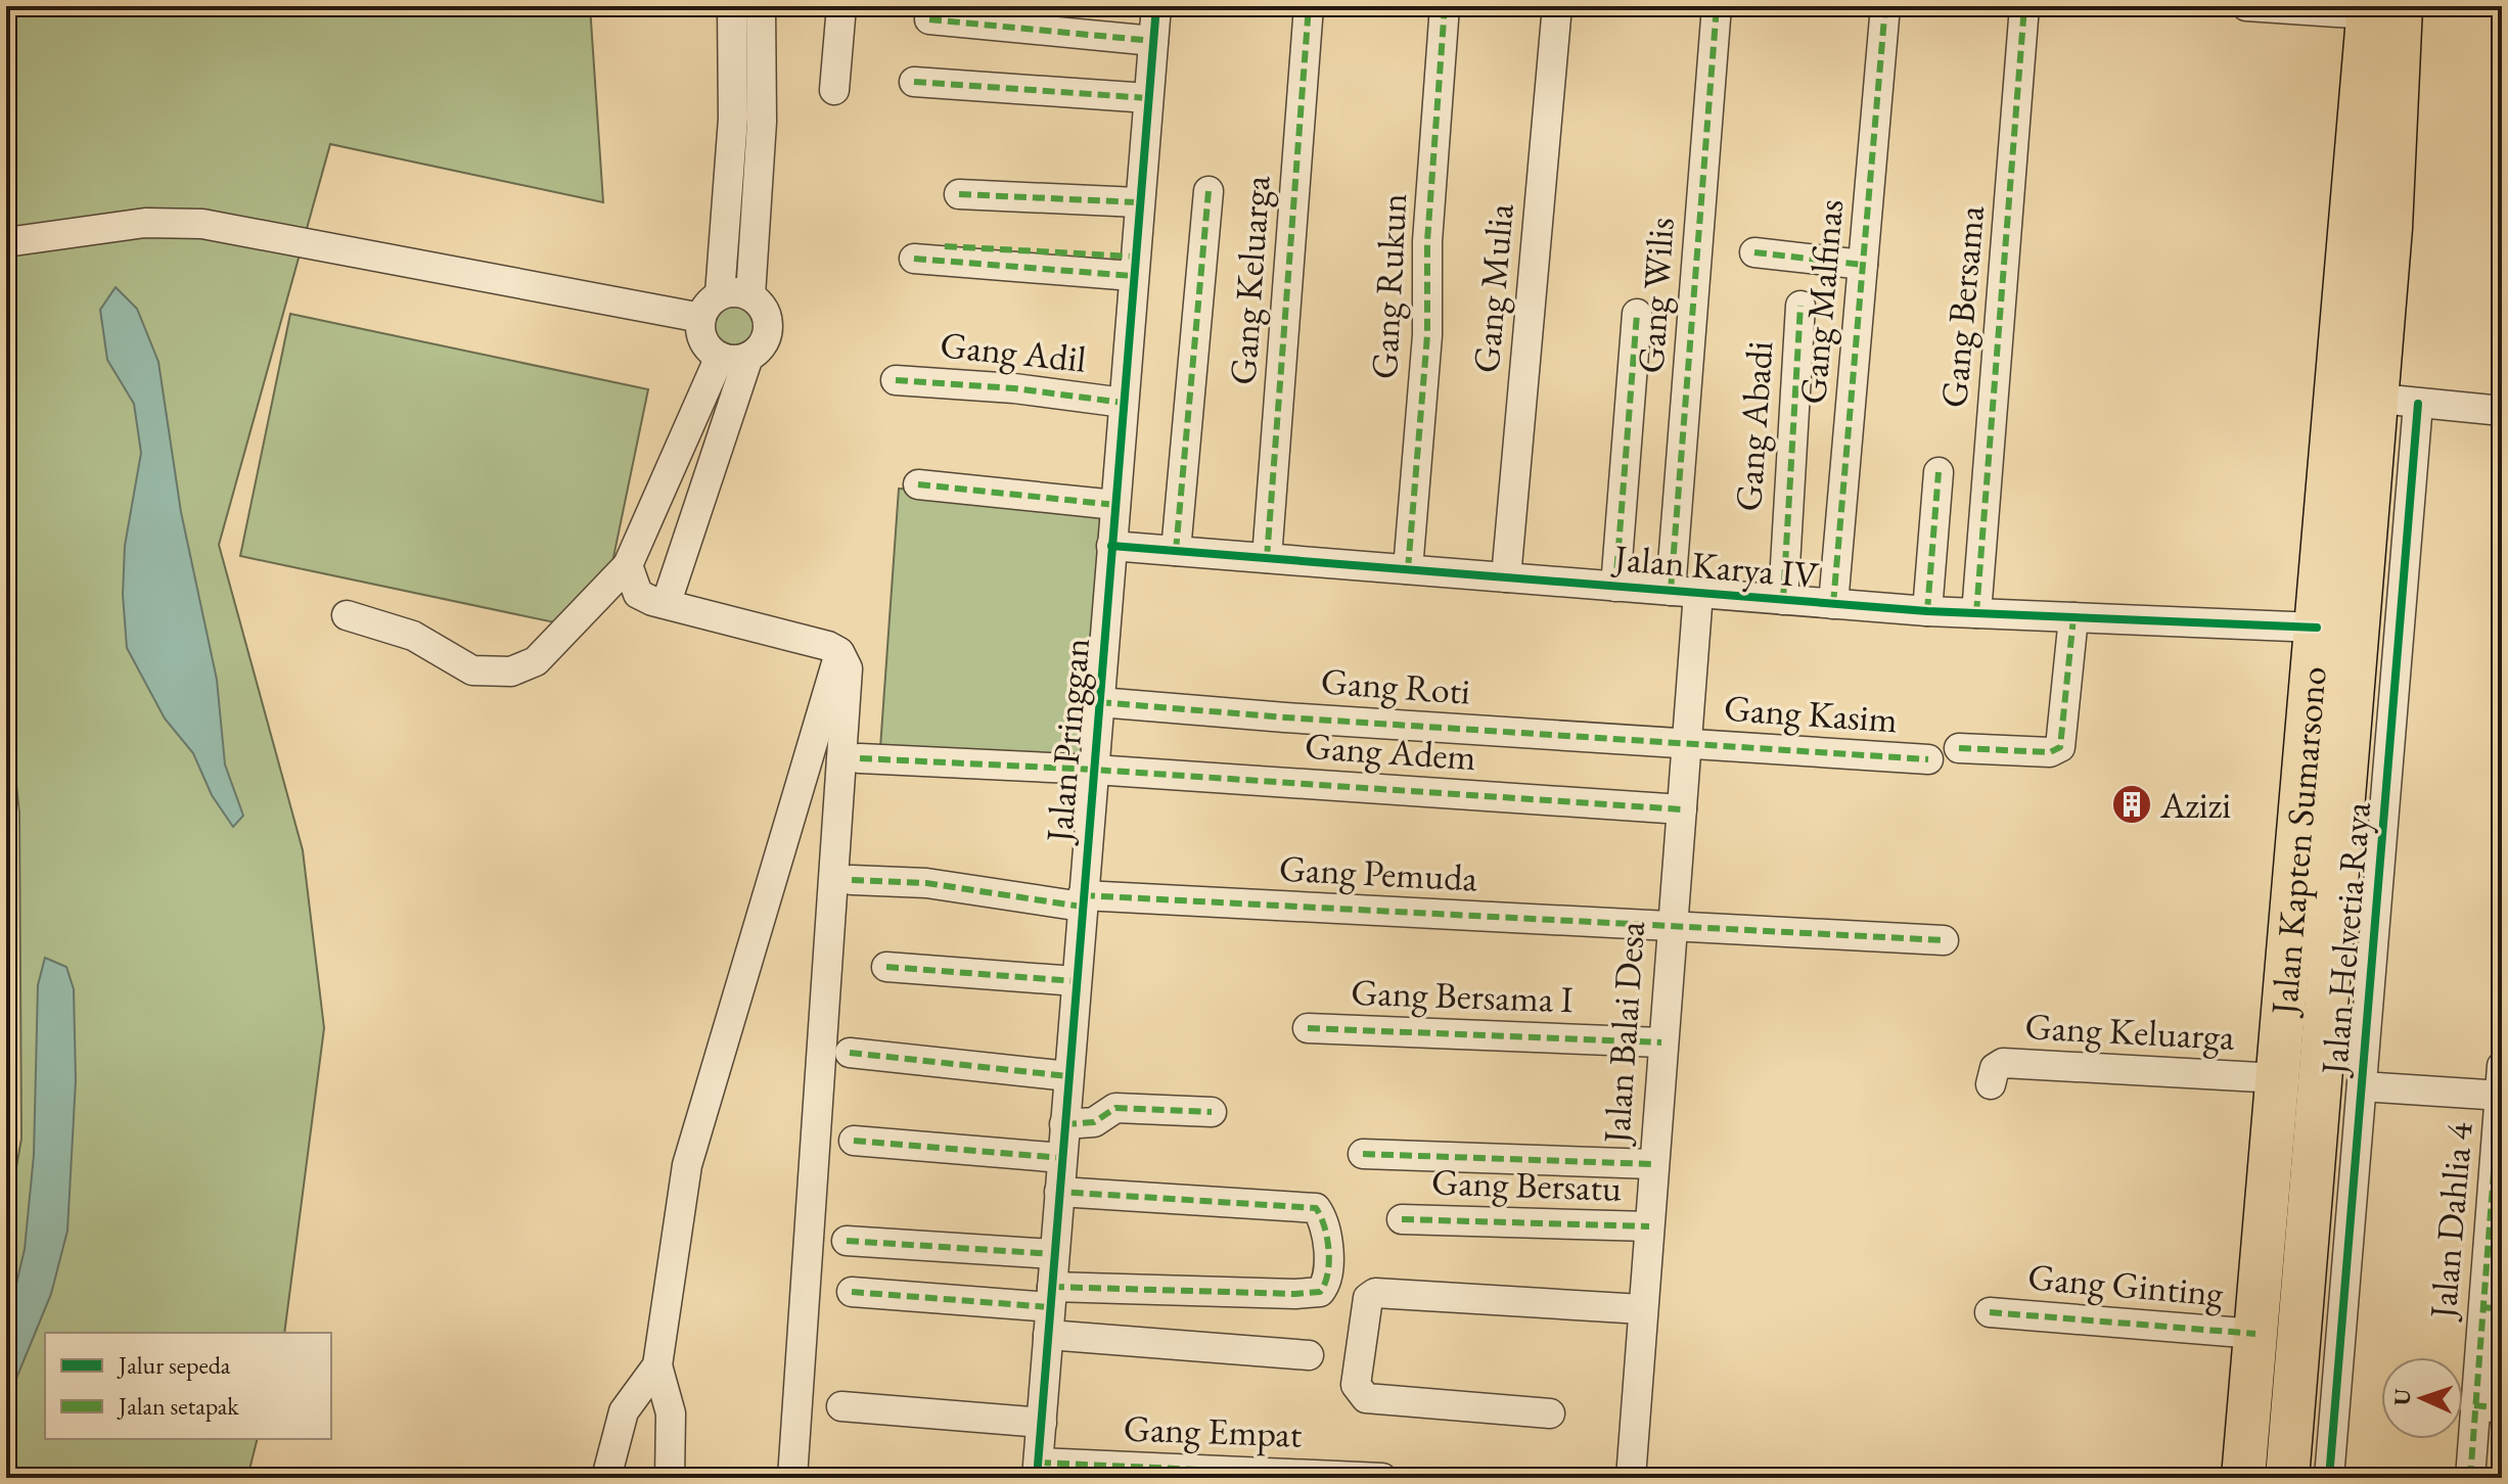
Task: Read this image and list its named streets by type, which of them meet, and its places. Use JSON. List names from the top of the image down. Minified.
{"streets":{"highway":["Jalan Kapten Sumarsono"],"street":["Gang Keluarga","Gang Rukun","Gang Mulia","Gang Wilis","Gang Malfinas","Gang Bersama","Gang Adil","Gang Abadi","Jalan Karya IV","Gang Roti","Gang Kasim","Jalan Pringgan","Gang Adem","Gang Pemuda","Jalan Helvetia Raya","Gang Bersama I","Jalan Balai Desa","Gang Bersatu","Jalan Dahlia 4","Gang Ginting","Gang Empat"]},"crossings":[["Gang Keluarga","Jalan Karya IV"],["Gang Keluarga","Jalan Kapten Sumarsono"],["Gang Rukun","Jalan Karya IV"],["Gang Mulia","Jalan Karya IV"],["Gang Wilis","Jalan Karya IV"],["Gang Wilis","Jalan Balai Desa"],["Gang Malfinas","Jalan Karya IV"],["Gang Bersama","Jalan Karya IV"],["Gang Adil","Jalan Pringgan"],["Gang Abadi","Jalan Karya IV"],["Jalan Karya IV","Jalan Pringgan"],["Jalan Karya IV","Jalan Kapten Sumarsono"],["Jalan Karya IV","Jalan Balai Desa"],["Gang Roti","Gang Kasim"],["Gang Roti","Jalan Pringgan"],["Gang Roti","Jalan Balai Desa"],["Gang Kasim","Jalan Balai Desa"],["Jalan Pringgan","Gang Adem"],["Jalan Pringgan","Gang Pemuda"],["Jalan Pringgan","Gang Empat"],["Gang Adem","Jalan Balai Desa"],["Jalan Kapten Sumarsono","Gang Ginting"],["Gang Pemuda","Jalan Balai Desa"],["Gang Bersama I","Jalan Balai Desa"],["Jalan Balai Desa","Gang Bersatu"]],"places":{"building":["Azizi"]},"legend":["Jalur sepeda","Jalan setapak"],"north":"left"}
